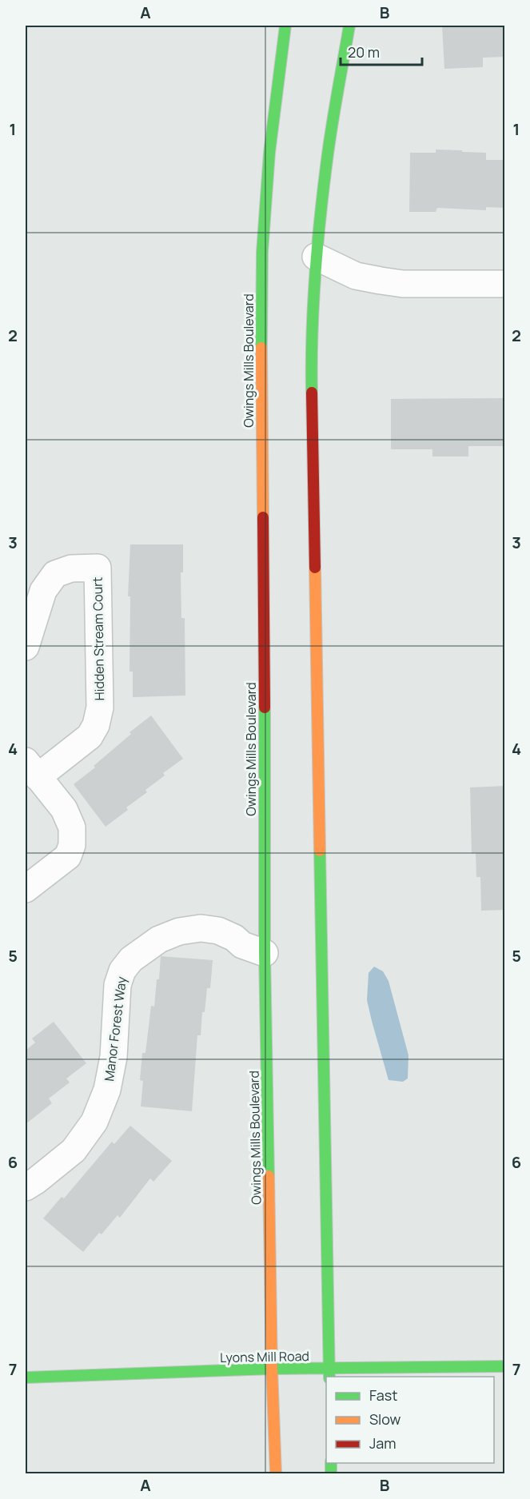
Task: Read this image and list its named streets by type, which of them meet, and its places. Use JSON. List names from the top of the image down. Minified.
{"streets":{"main road":["Owings Mills Boulevard","Lyons Mill Road"],"street":["Hidden Stream Court","Manor Forest Way"]},"crossings":[["Owings Mills Boulevard","Manor Forest Way"],["Owings Mills Boulevard","Lyons Mill Road"]],"legend":["Fast","Slow","Jam"],"scale_bar":"20 m","grid":{"columns":["A","B"],"rows":["1","2","3","4","5","6","7"]}}
